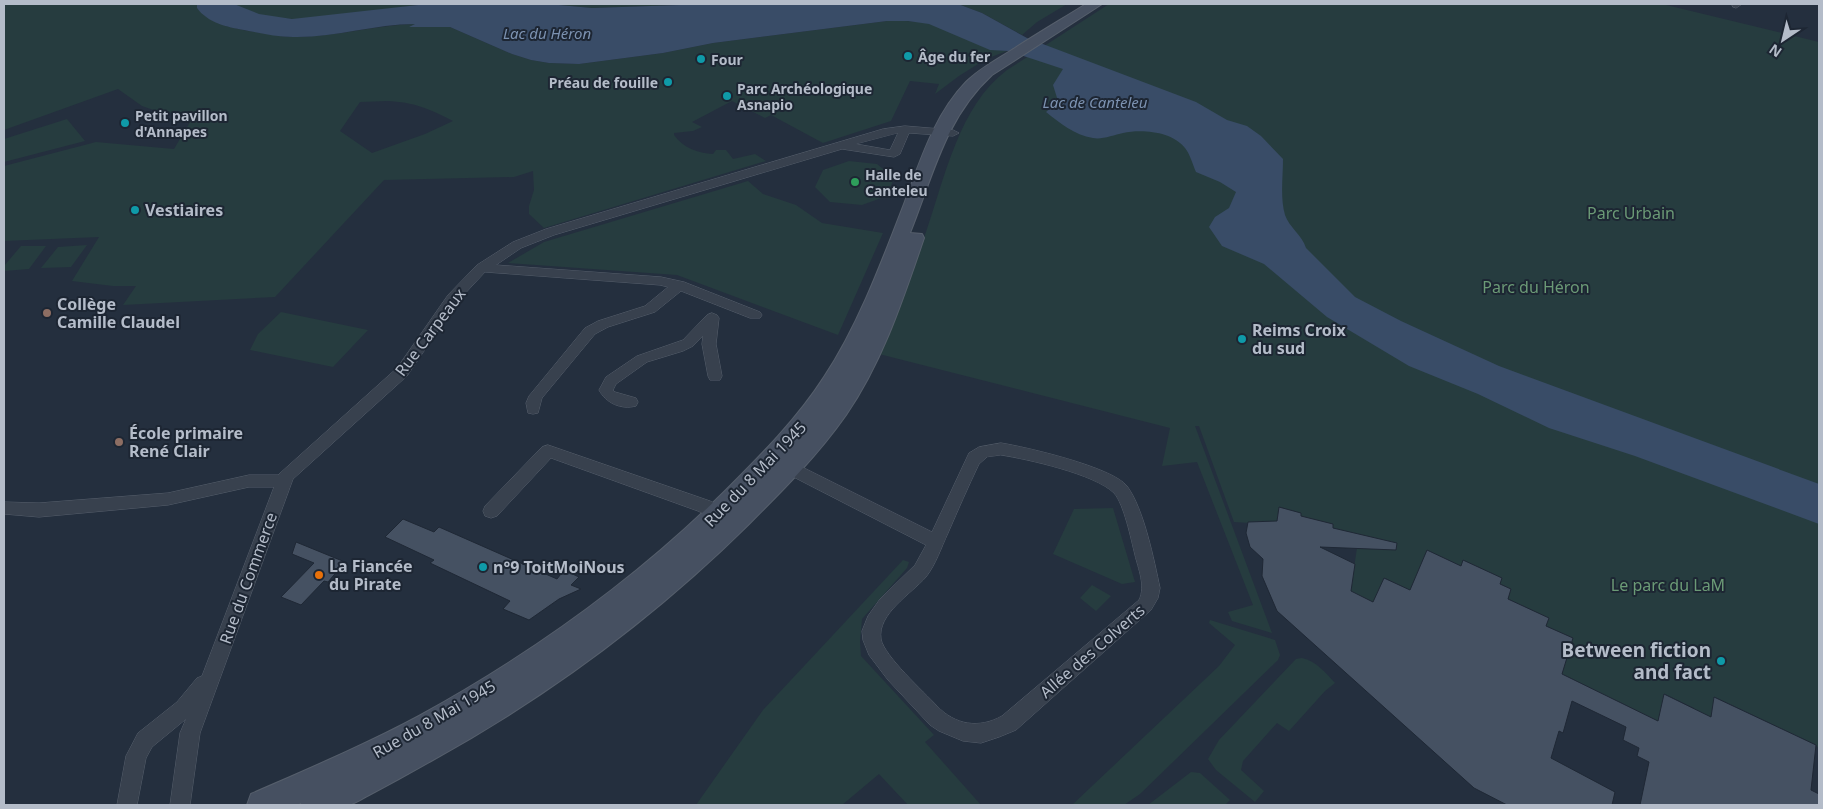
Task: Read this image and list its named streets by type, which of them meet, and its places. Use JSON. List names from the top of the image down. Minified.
{"streets":{"main road":["Rue du 8 Mai 1945"],"street":["Rue Carpeaux","Rue du Commerce","Allée des Colverts"]},"crossings":[["Rue Carpeaux","Rue du 8 Mai 1945"],["Rue Carpeaux","Rue du Commerce"]],"water":["Lac du Héron","Lac de Canteleu"],"parks":["Parc Urbain","Parc du Héron","Le parc du LaM"],"places":["Âge du fer","Four","Préau de fouille","Parc Archéologique Asnapio","Petit pavillon d'Annapes","Halle de Canteleu","Vestiaires","Collège Camille Claudel","Reims Croix du sud","École primaire René Clair","n°9 ToitMoiNous","La Fiancée du Pirate","Between fiction and fact"],"north":"bottom left"}
